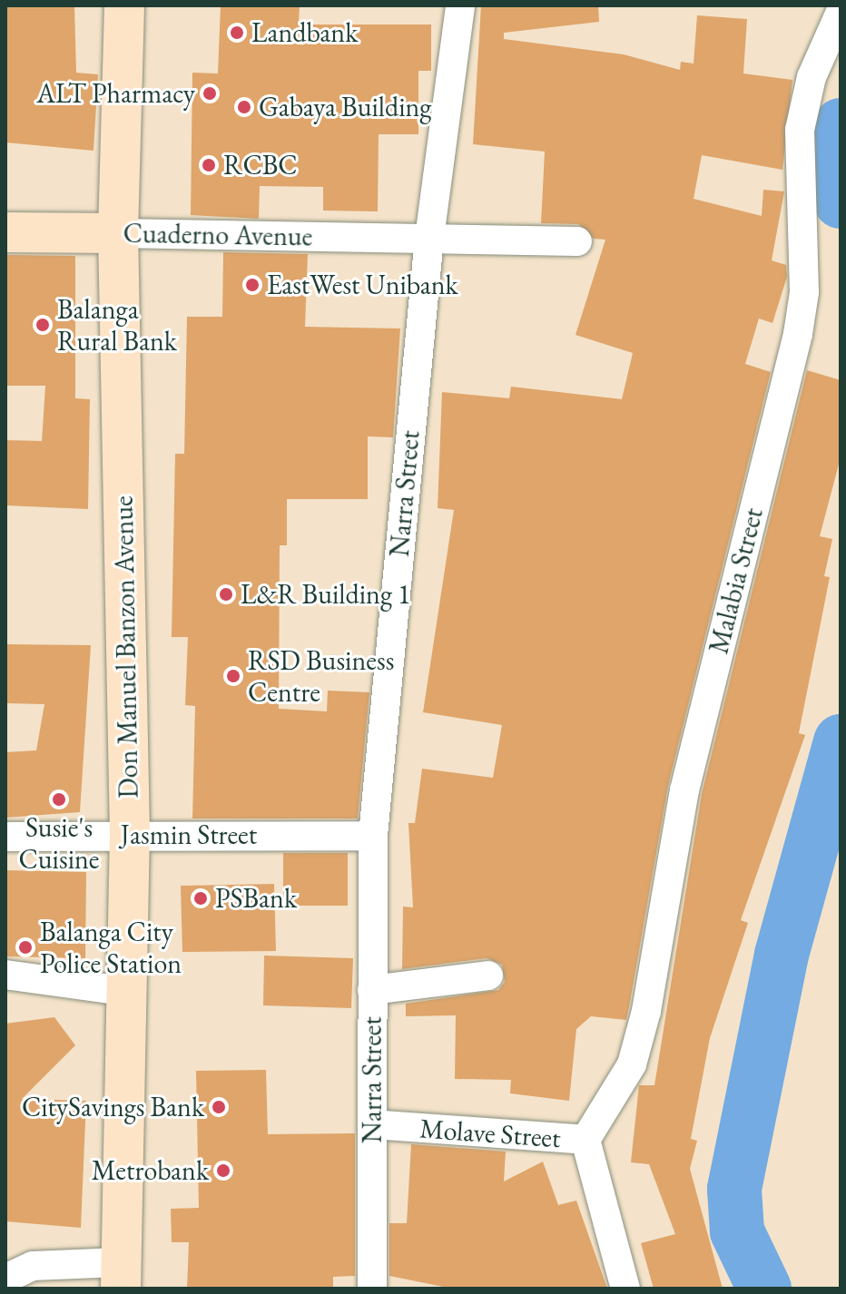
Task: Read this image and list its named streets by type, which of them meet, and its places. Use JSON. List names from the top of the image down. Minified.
{"streets":{"main road":["Cuaderno Avenue","Don Manuel Banzon Avenue"],"street":["Narra Street","Malabia Street","Jasmin Street","Molave Street"]},"crossings":[["Cuaderno Avenue","Narra Street"],["Cuaderno Avenue","Don Manuel Banzon Avenue"],["Narra Street","Jasmin Street"],["Narra Street","Molave Street"],["Malabia Street","Molave Street"],["Don Manuel Banzon Avenue","Jasmin Street"]],"places":["Landbank","ALT Pharmacy","Gabaya Building","RCBC","EastWest Unibank","Balanga Rural Bank","L&R Building 1","RSD Business Centre","Susie's Cuisine","PSBank","Balanga City Police Station","CitySavings Bank","Metrobank"]}
